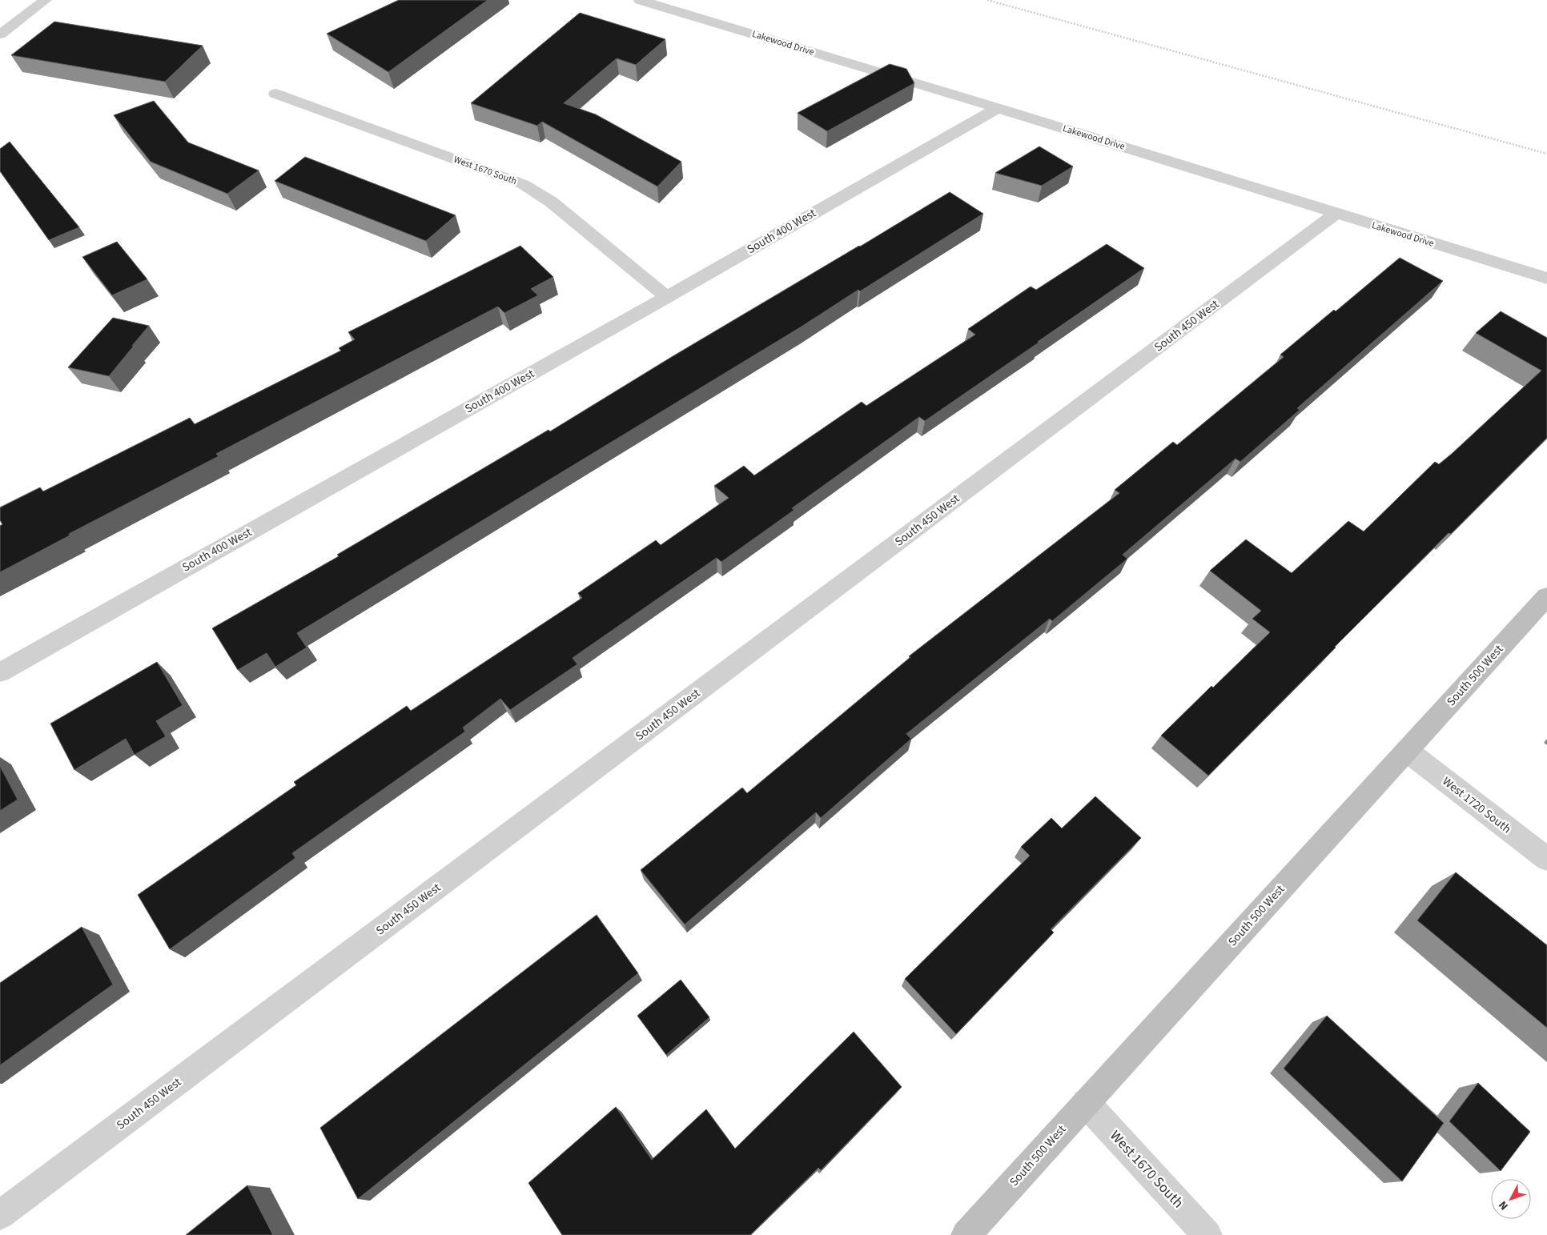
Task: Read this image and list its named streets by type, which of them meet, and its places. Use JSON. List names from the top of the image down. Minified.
{"streets":{"main road":["South 500 West"],"street":["Lakewood Drive","West 1670 South","South 400 West","South 450 West","West 1720 South"]},"crossings":[["Lakewood Drive","South 400 West"],["Lakewood Drive","South 450 West"],["West 1670 South","South 400 West"],["West 1670 South","South 500 West"],["South 500 West","West 1720 South"]],"north":"bottom left"}
